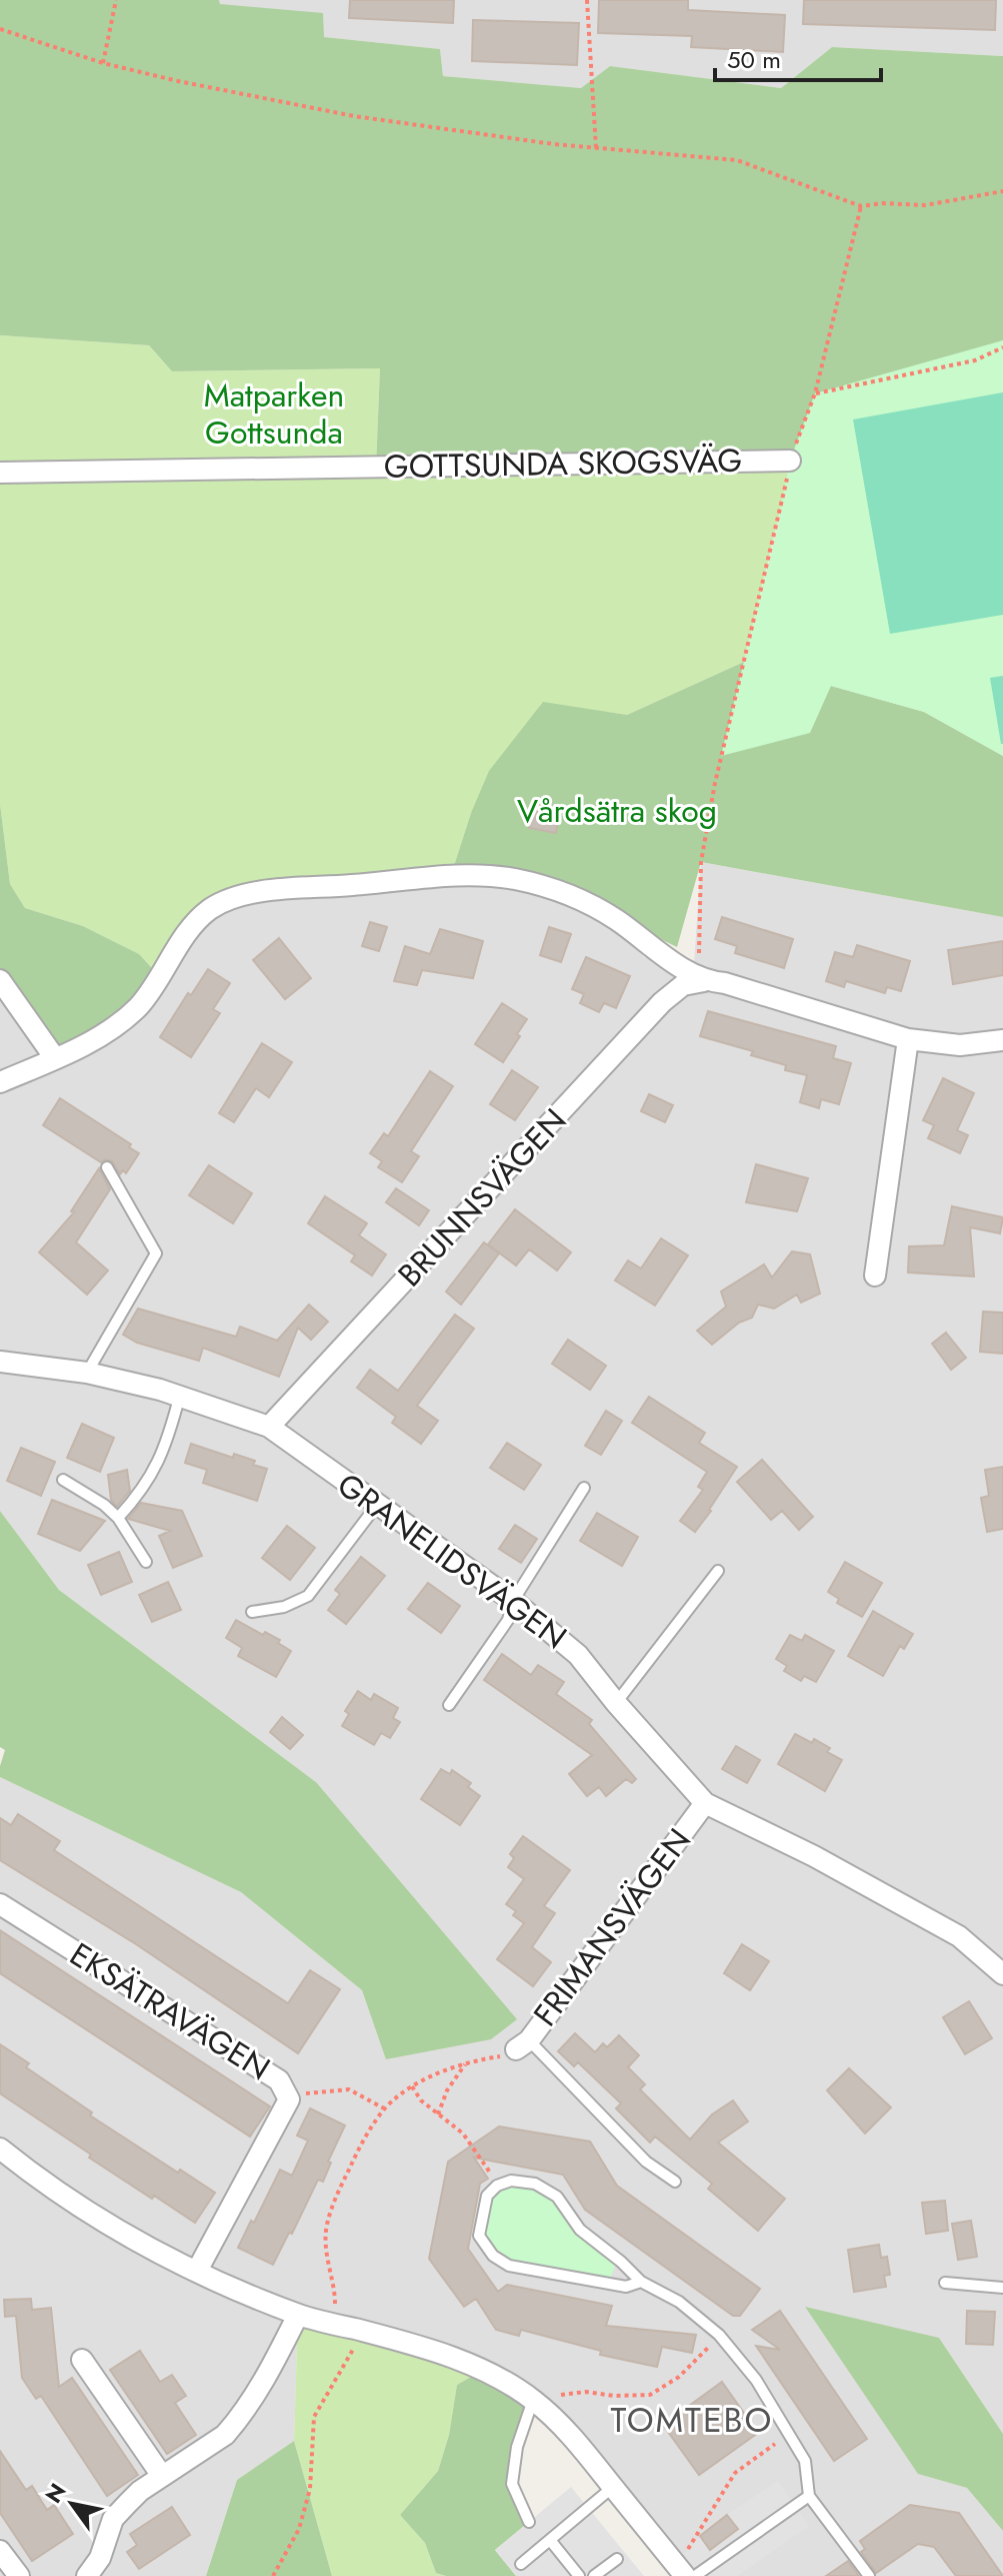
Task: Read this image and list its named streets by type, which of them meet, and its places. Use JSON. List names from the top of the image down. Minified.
{"streets":{"street":["GOTTSUNDA SKOGSVÄG","BRUNNSVÄGEN","GRANELIDSVÄGEN","FRIMANSVÄGEN","EKSÄTRAVÄGEN"]},"crossings":[["BRUNNSVÄGEN","GRANELIDSVÄGEN"],["GRANELIDSVÄGEN","FRIMANSVÄGEN"]],"districts":["TOMTEBO"],"parks":["Matparken Gottsunda","Vårdsätra skog"],"scale_bar":"50 m","north":"top left"}
